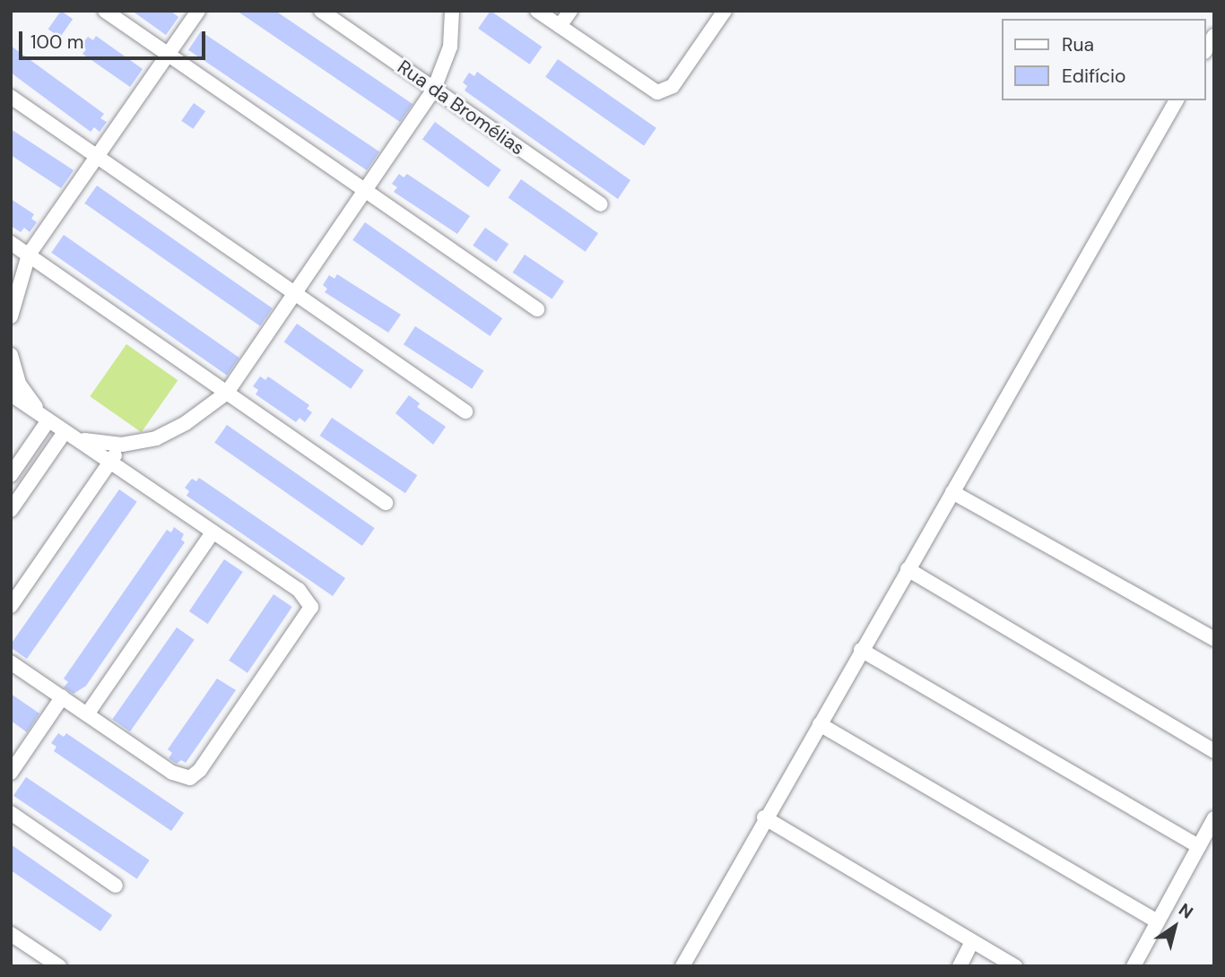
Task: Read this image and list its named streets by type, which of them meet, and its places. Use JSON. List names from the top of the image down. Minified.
{"streets":{"street":["Rua da Bromélias"]},"legend":["Rua","Edifício"],"scale_bar":"100 m","north":"top right"}
